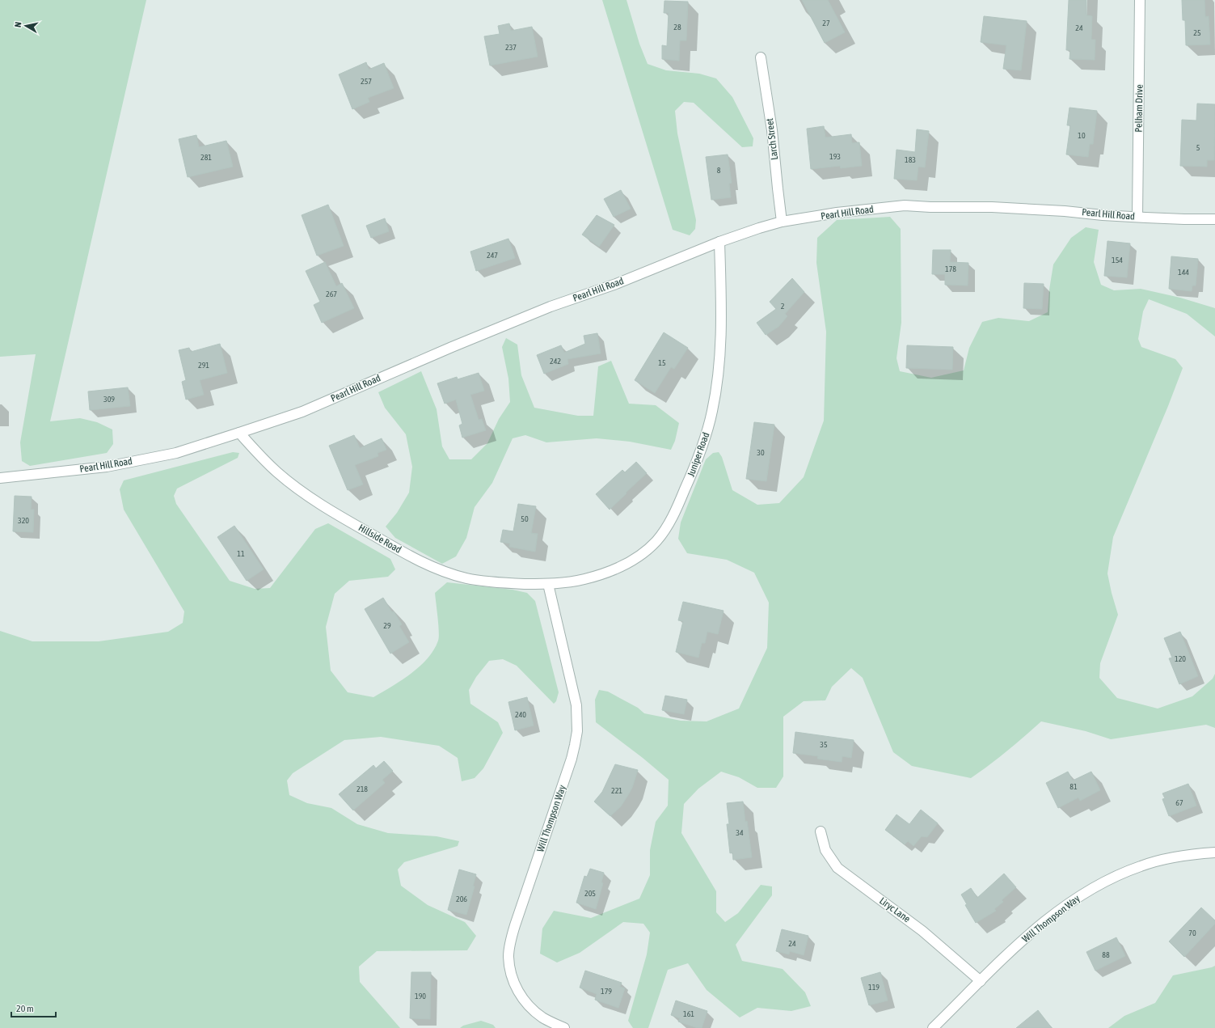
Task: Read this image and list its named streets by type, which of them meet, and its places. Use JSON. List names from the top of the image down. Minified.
{"streets":{"street":["Pelham Drive","Larch Street","Pearl Hill Road","Juniper Road","Hillside Road","Will Thompson Way","Liryc Lane"]},"crossings":[["Pelham Drive","Pearl Hill Road"],["Larch Street","Pearl Hill Road"],["Pearl Hill Road","Juniper Road"],["Pearl Hill Road","Hillside Road"],["Juniper Road","Hillside Road"],["Juniper Road","Will Thompson Way"],["Hillside Road","Will Thompson Way"],["Will Thompson Way","Liryc Lane"]],"house_numbers":["27","28","24","25","237","257","10","5","193","281","183","8","247","154","178","144","267","2","242","15","291","309","30","50","320","11","29","120","240","35","81","218","221","67","34","205","206","70","24","88","119","179","190","161"],"scale_bar":"20 m","north":"left"}
